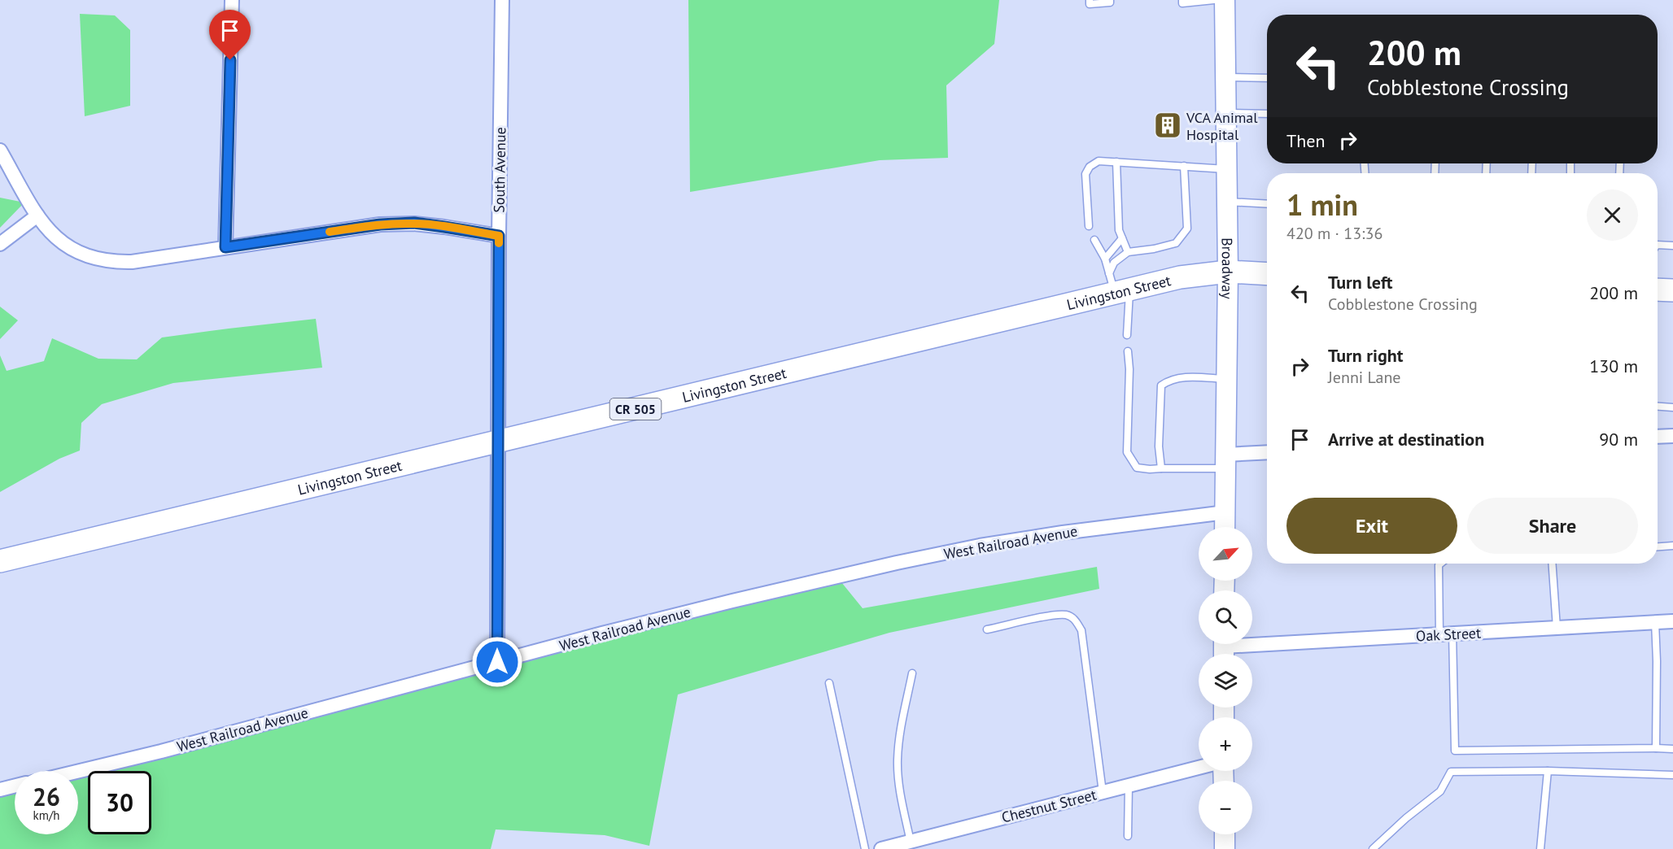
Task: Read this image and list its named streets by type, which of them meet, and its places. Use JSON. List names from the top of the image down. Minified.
{"streets":{"main road":["Livingston Street","CR 505"],"street":["South Avenue","Broadway","West Railroad Avenue","Oak Street","Chestnut Street"]},"crossings":[["South Avenue","Livingston Street"],["South Avenue","West Railroad Avenue"],["Broadway","Livingston Street"],["Broadway","West Railroad Avenue"]],"places":{"building":["VCA Animal Hospital"]},"north":"top right","page":{"turn":["200 m","Cobblestone Crossing"],"then":"Then","heading":["1 min","420 m · 13:36"],"list":[{"name":"Turn left","note":"Cobblestone Crossing","value":"200 m"},{"name":"Turn right","note":"Jenni Lane","value":"130 m"},{"name":"Arrive at destination","value":"90 m"}],"buttons":["Exit","Share"],"map_buttons":["+","−"],"speed":"26 km/h","limit":"30"}}
